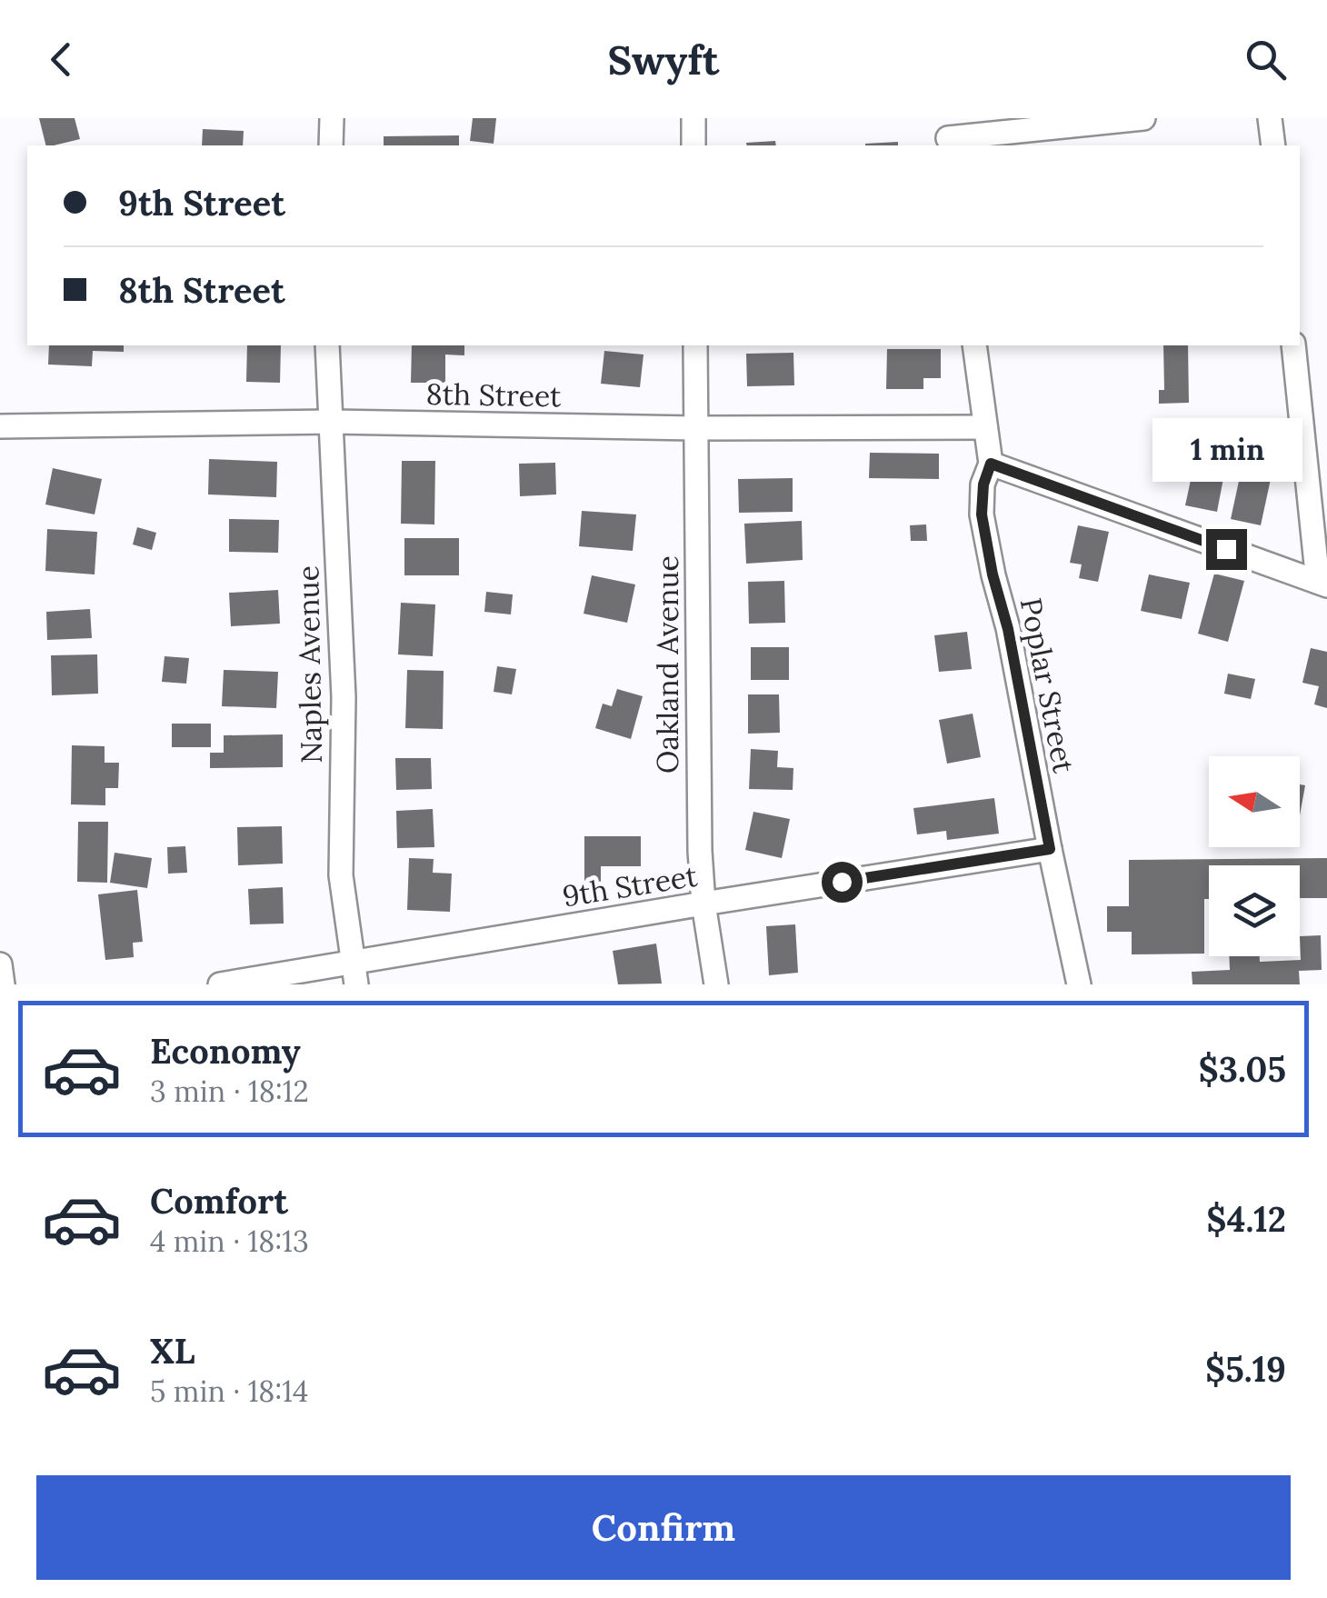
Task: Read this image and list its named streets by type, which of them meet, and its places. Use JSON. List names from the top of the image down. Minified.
{"streets":{"street":["8th Street","Naples Avenue","Oakland Avenue","Poplar Street","9th Street"]},"crossings":[["8th Street","Naples Avenue"],["8th Street","Oakland Avenue"],["8th Street","Poplar Street"],["Naples Avenue","9th Street"],["Oakland Avenue","9th Street"],["Poplar Street","9th Street"]],"north":"left","page":{"header":"Swyft","banner":["9th Street","8th Street"],"bubble":"1 min","list":[{"name":"Economy","note":"3 min · 18:12","value":"$3.05"},{"name":"Comfort","note":"4 min · 18:13","value":"$4.12"},{"name":"XL","note":"5 min · 18:14","value":"$5.19"}],"buttons":"Confirm"}}
